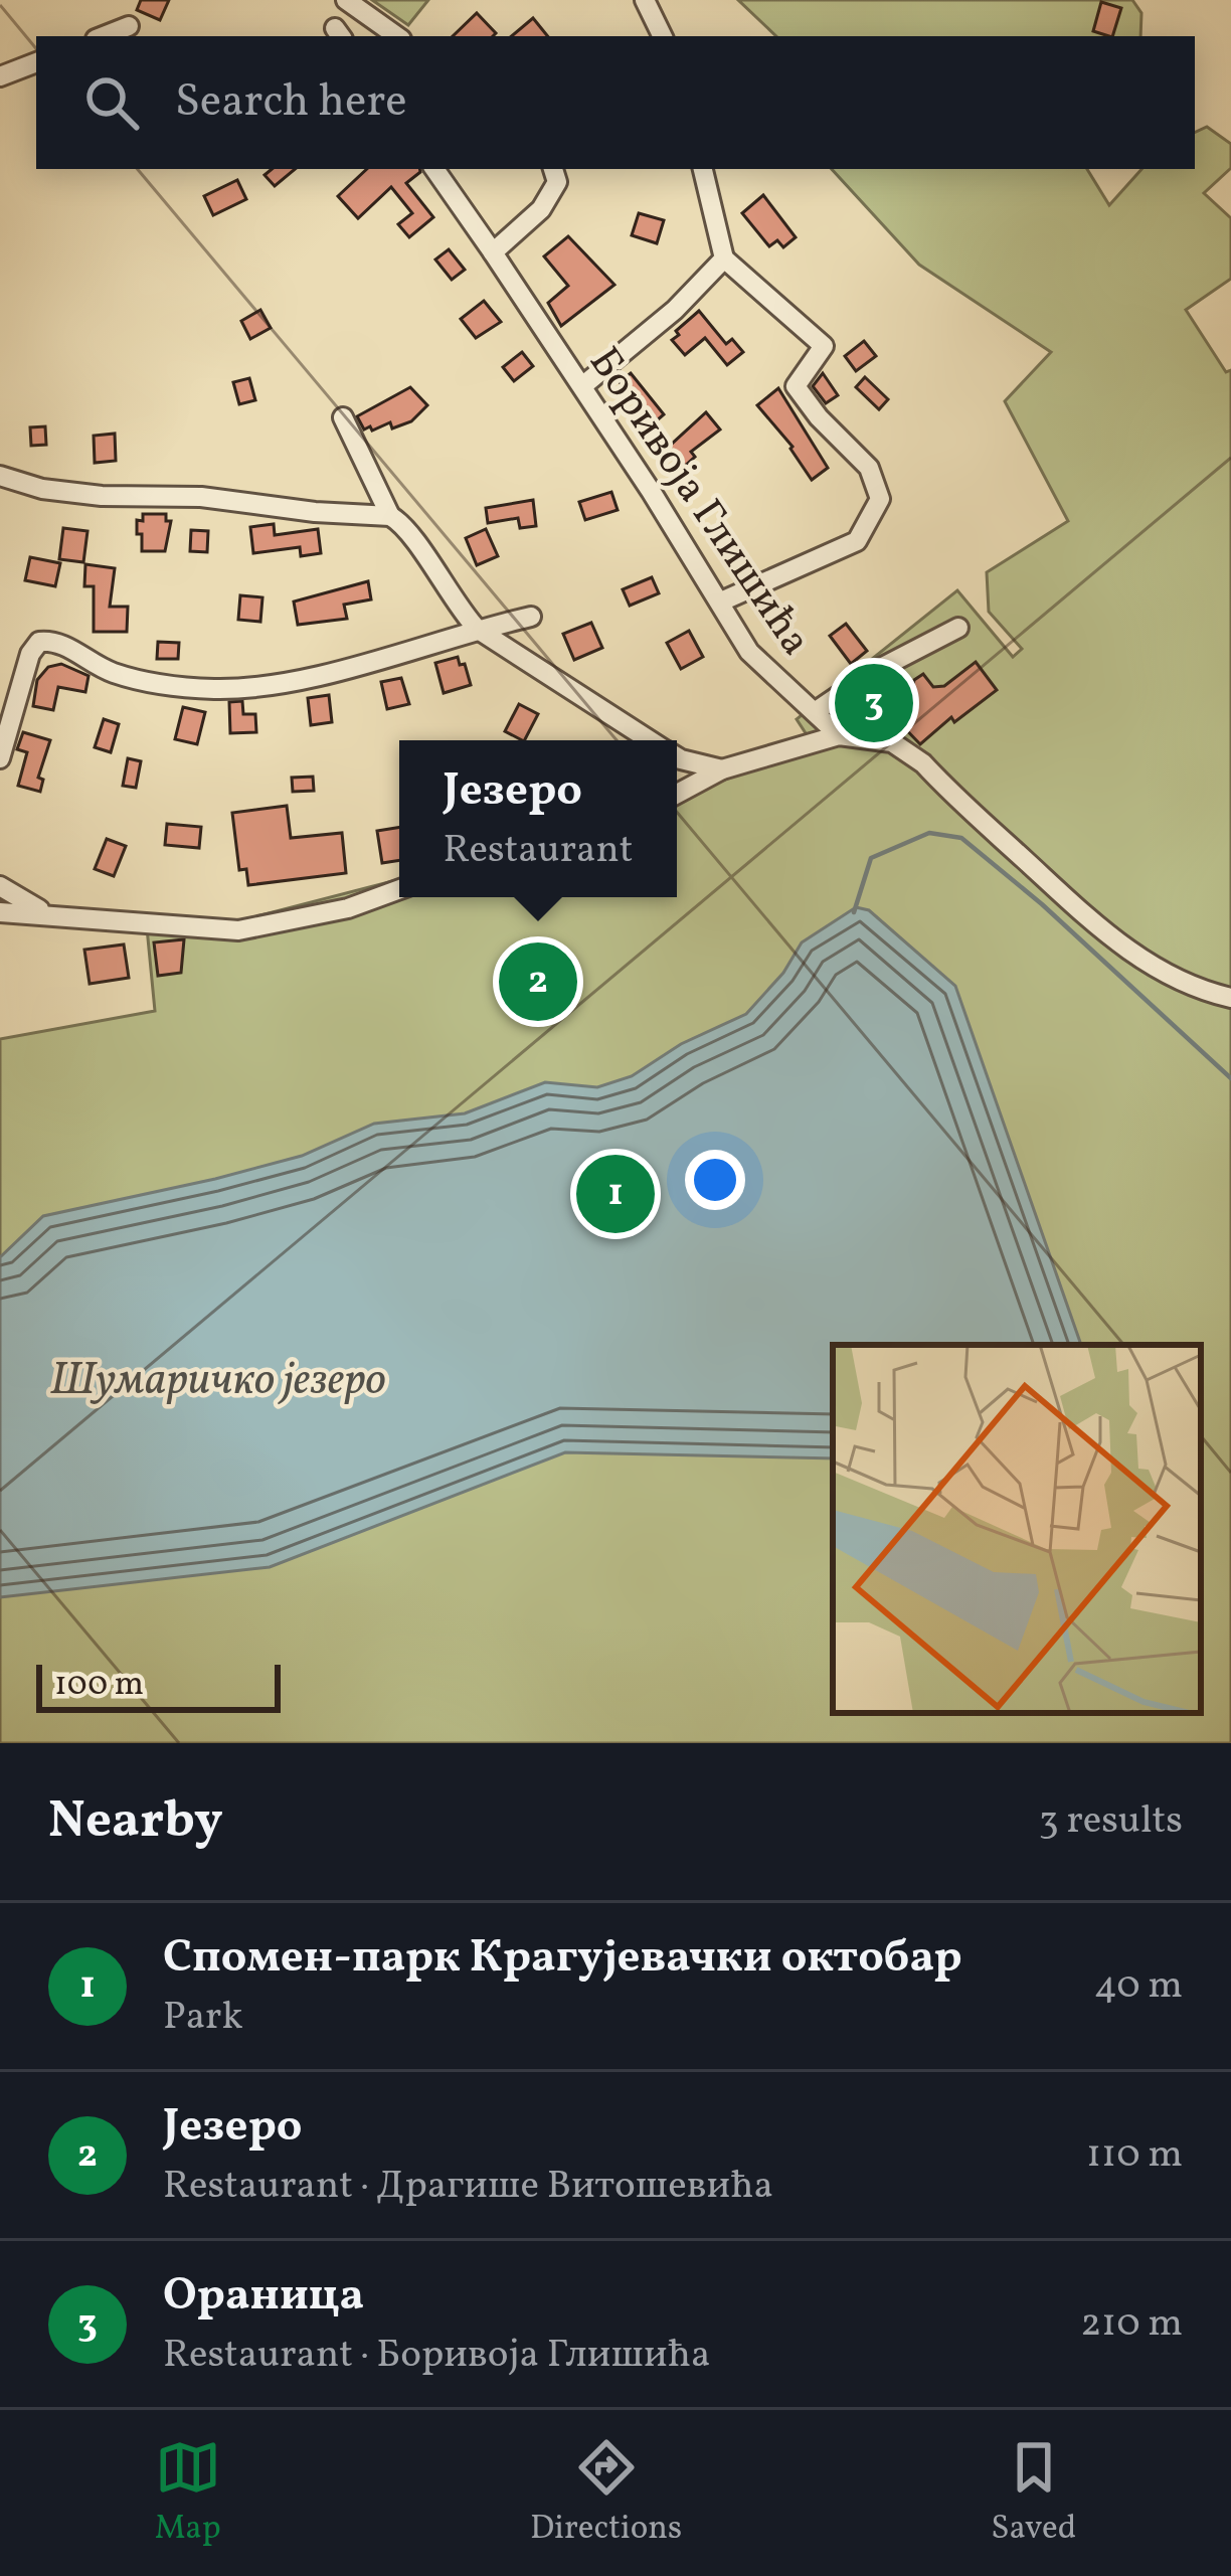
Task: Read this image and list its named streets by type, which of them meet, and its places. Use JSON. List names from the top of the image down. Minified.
{"streets":{"street":["Боривоја Глишића"]},"water":["Шумаричко језеро"],"scale_bar":"100 m","page":{"search":"Search here","pins":["3","2","1"],"popup":["Језеро","Restaurant"],"scale":"100 m","heading":["Nearby","3 results"],"list":[{"mark":"1","name":"Спомен-парк Крагујевачки октобар","note":"Park","value":"40 m"},{"mark":"2","name":"Језеро","note":"Restaurant · Драгише Витошевића","value":"110 m"},{"mark":"3","name":"Ораница","note":"Restaurant · Боривоја Глишића","value":"210 m"}],"nav":["Map","Directions","Saved"]}}
